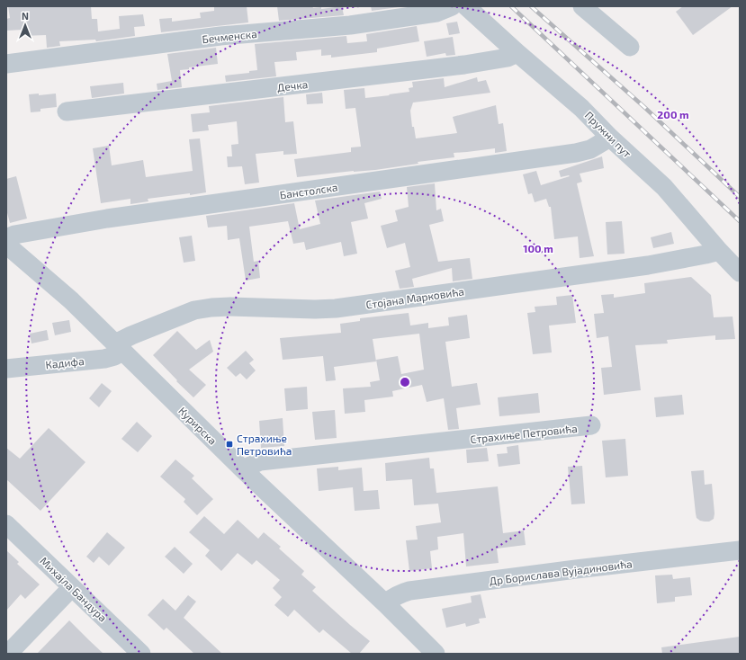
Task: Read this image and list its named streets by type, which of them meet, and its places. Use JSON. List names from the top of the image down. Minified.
{"streets":{"street":["Бечменска","Дечка","Пружни пут","Банстолска","Стојана Марковића","Кадифа","Курирска","Страхиње Петровића","Др Борислава Вујадиновића","Михајла Бандура"]},"crossings":[["Дечка","Пружни пут"],["Пружни пут","Банстолска"],["Пружни пут","Стојана Марковића"],["Стојана Марковића","Кадифа"],["Стојана Марковића","Курирска"],["Кадифа","Курирска"],["Курирска","Страхиње Петровића"],["Курирска","Др Борислава Вујадиновића"]],"places":{"transit":["Страхиње Петровића"]},"north":"top","rings":["200 m","100 m"]}
